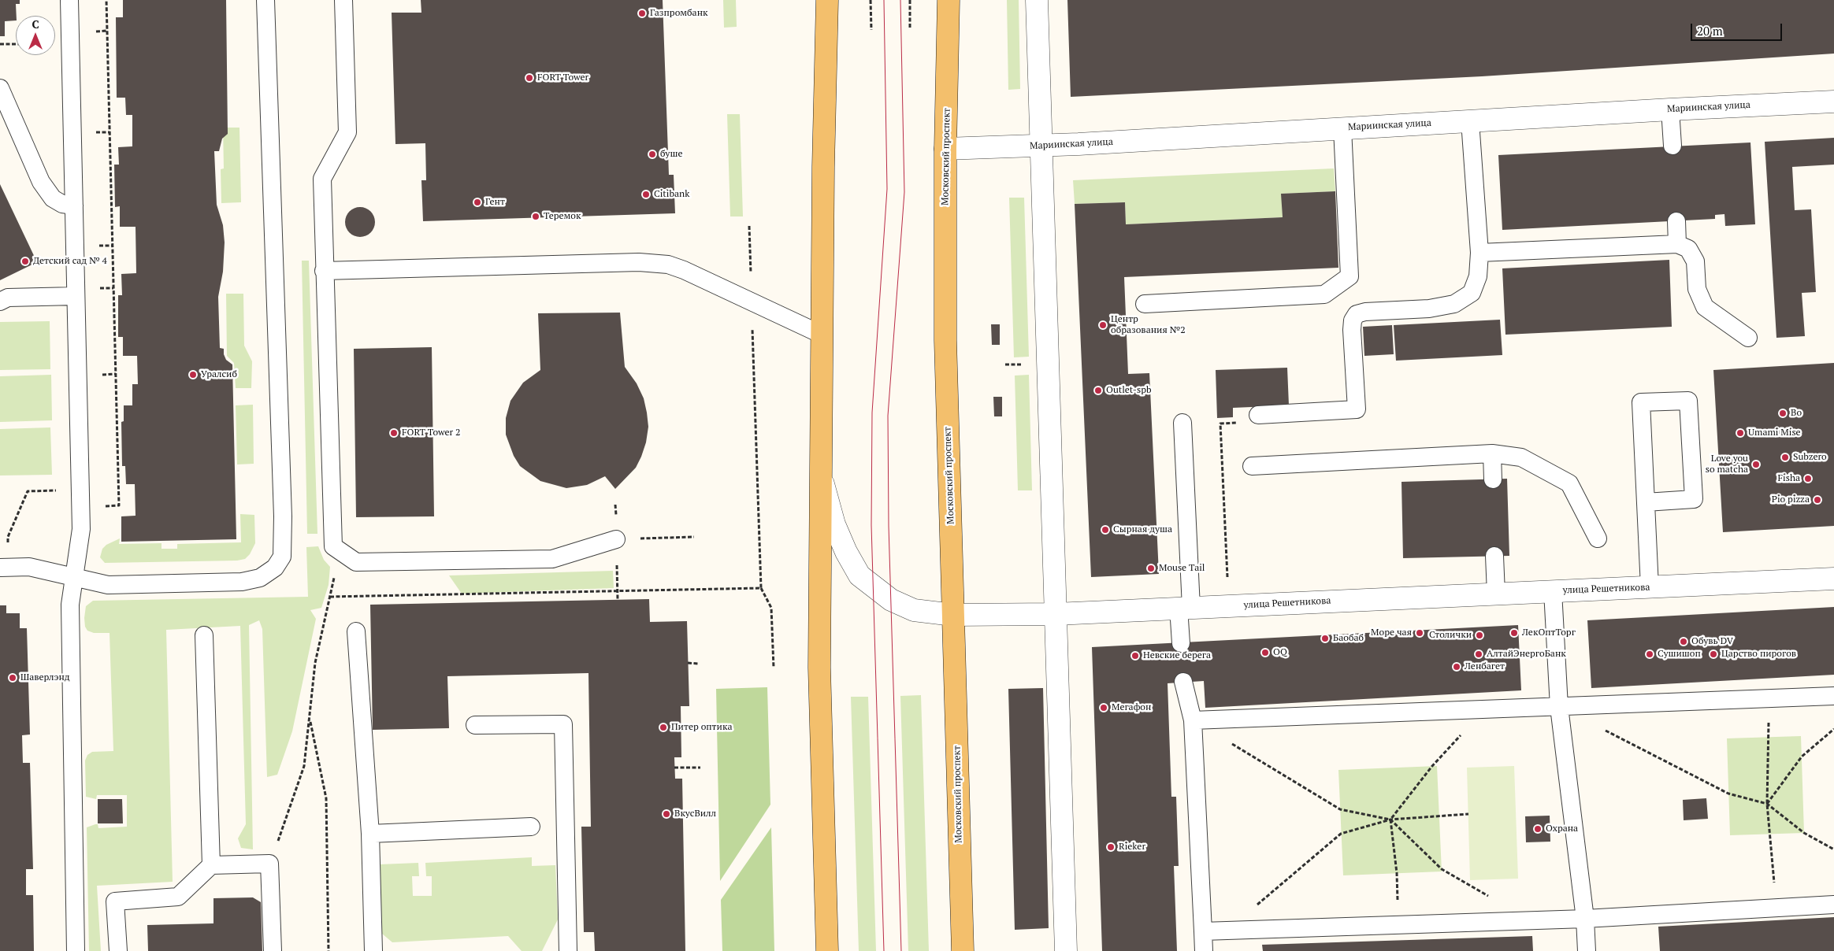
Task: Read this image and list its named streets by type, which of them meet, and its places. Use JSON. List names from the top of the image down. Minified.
{"streets":{"main road":["Московский проспект"],"street":["Мариинская улица","улица Решетникова"]},"crossings":[["Мариинская улица","Московский проспект"],["Московский проспект","улица Решетникова"]],"places":["Газпромбанк","FORT Tower","буше","Citibank","Гент","Теремок","Детский сад № 4","Центр образования №2","Уралсиб","Outlet-spb","Bo","FORT Tower 2","Umami Mise","Subzero","Love you so matcha","Fisha","Pio pizza","Сырная душа","Mouse Tail","Море чая","ЛекОптТорг","Столички","Баобаб","Обувь DV","OQ","АлтайЭнергоБанк","Сушишоп","Царство пирогов","Невские берега","Ленбагет","Шаверлэнд","Мегафон","Питер оптика","ВкусВилл","Охрана","Rieker"],"scale_bar":"20 m","north":"top"}
